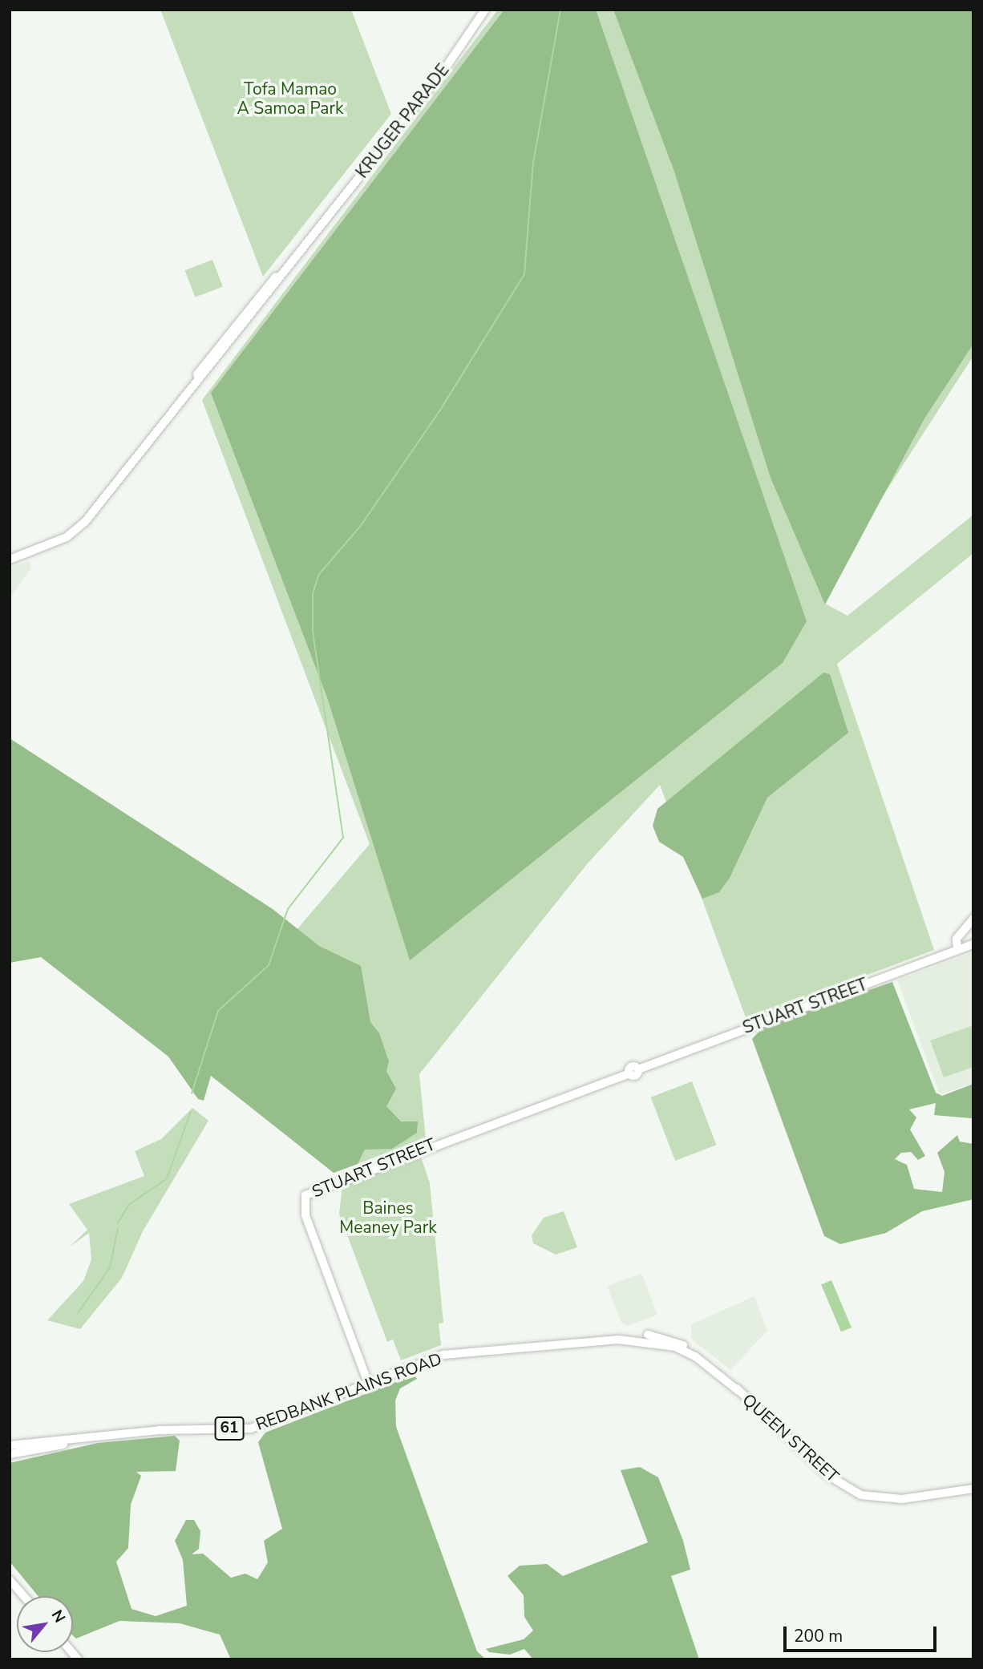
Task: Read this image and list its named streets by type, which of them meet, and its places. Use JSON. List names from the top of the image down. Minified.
{"streets":{"main road":["REDBANK PLAINS ROAD","61","QUEEN STREET"],"street":["KRUGER PARADE","STUART STREET"]},"crossings":[["STUART STREET","REDBANK PLAINS ROAD"],["REDBANK PLAINS ROAD","QUEEN STREET"]],"parks":["Tofa Mamao A Samoa Park","Baines Meaney Park"],"scale_bar":"200 m","north":"top right"}
